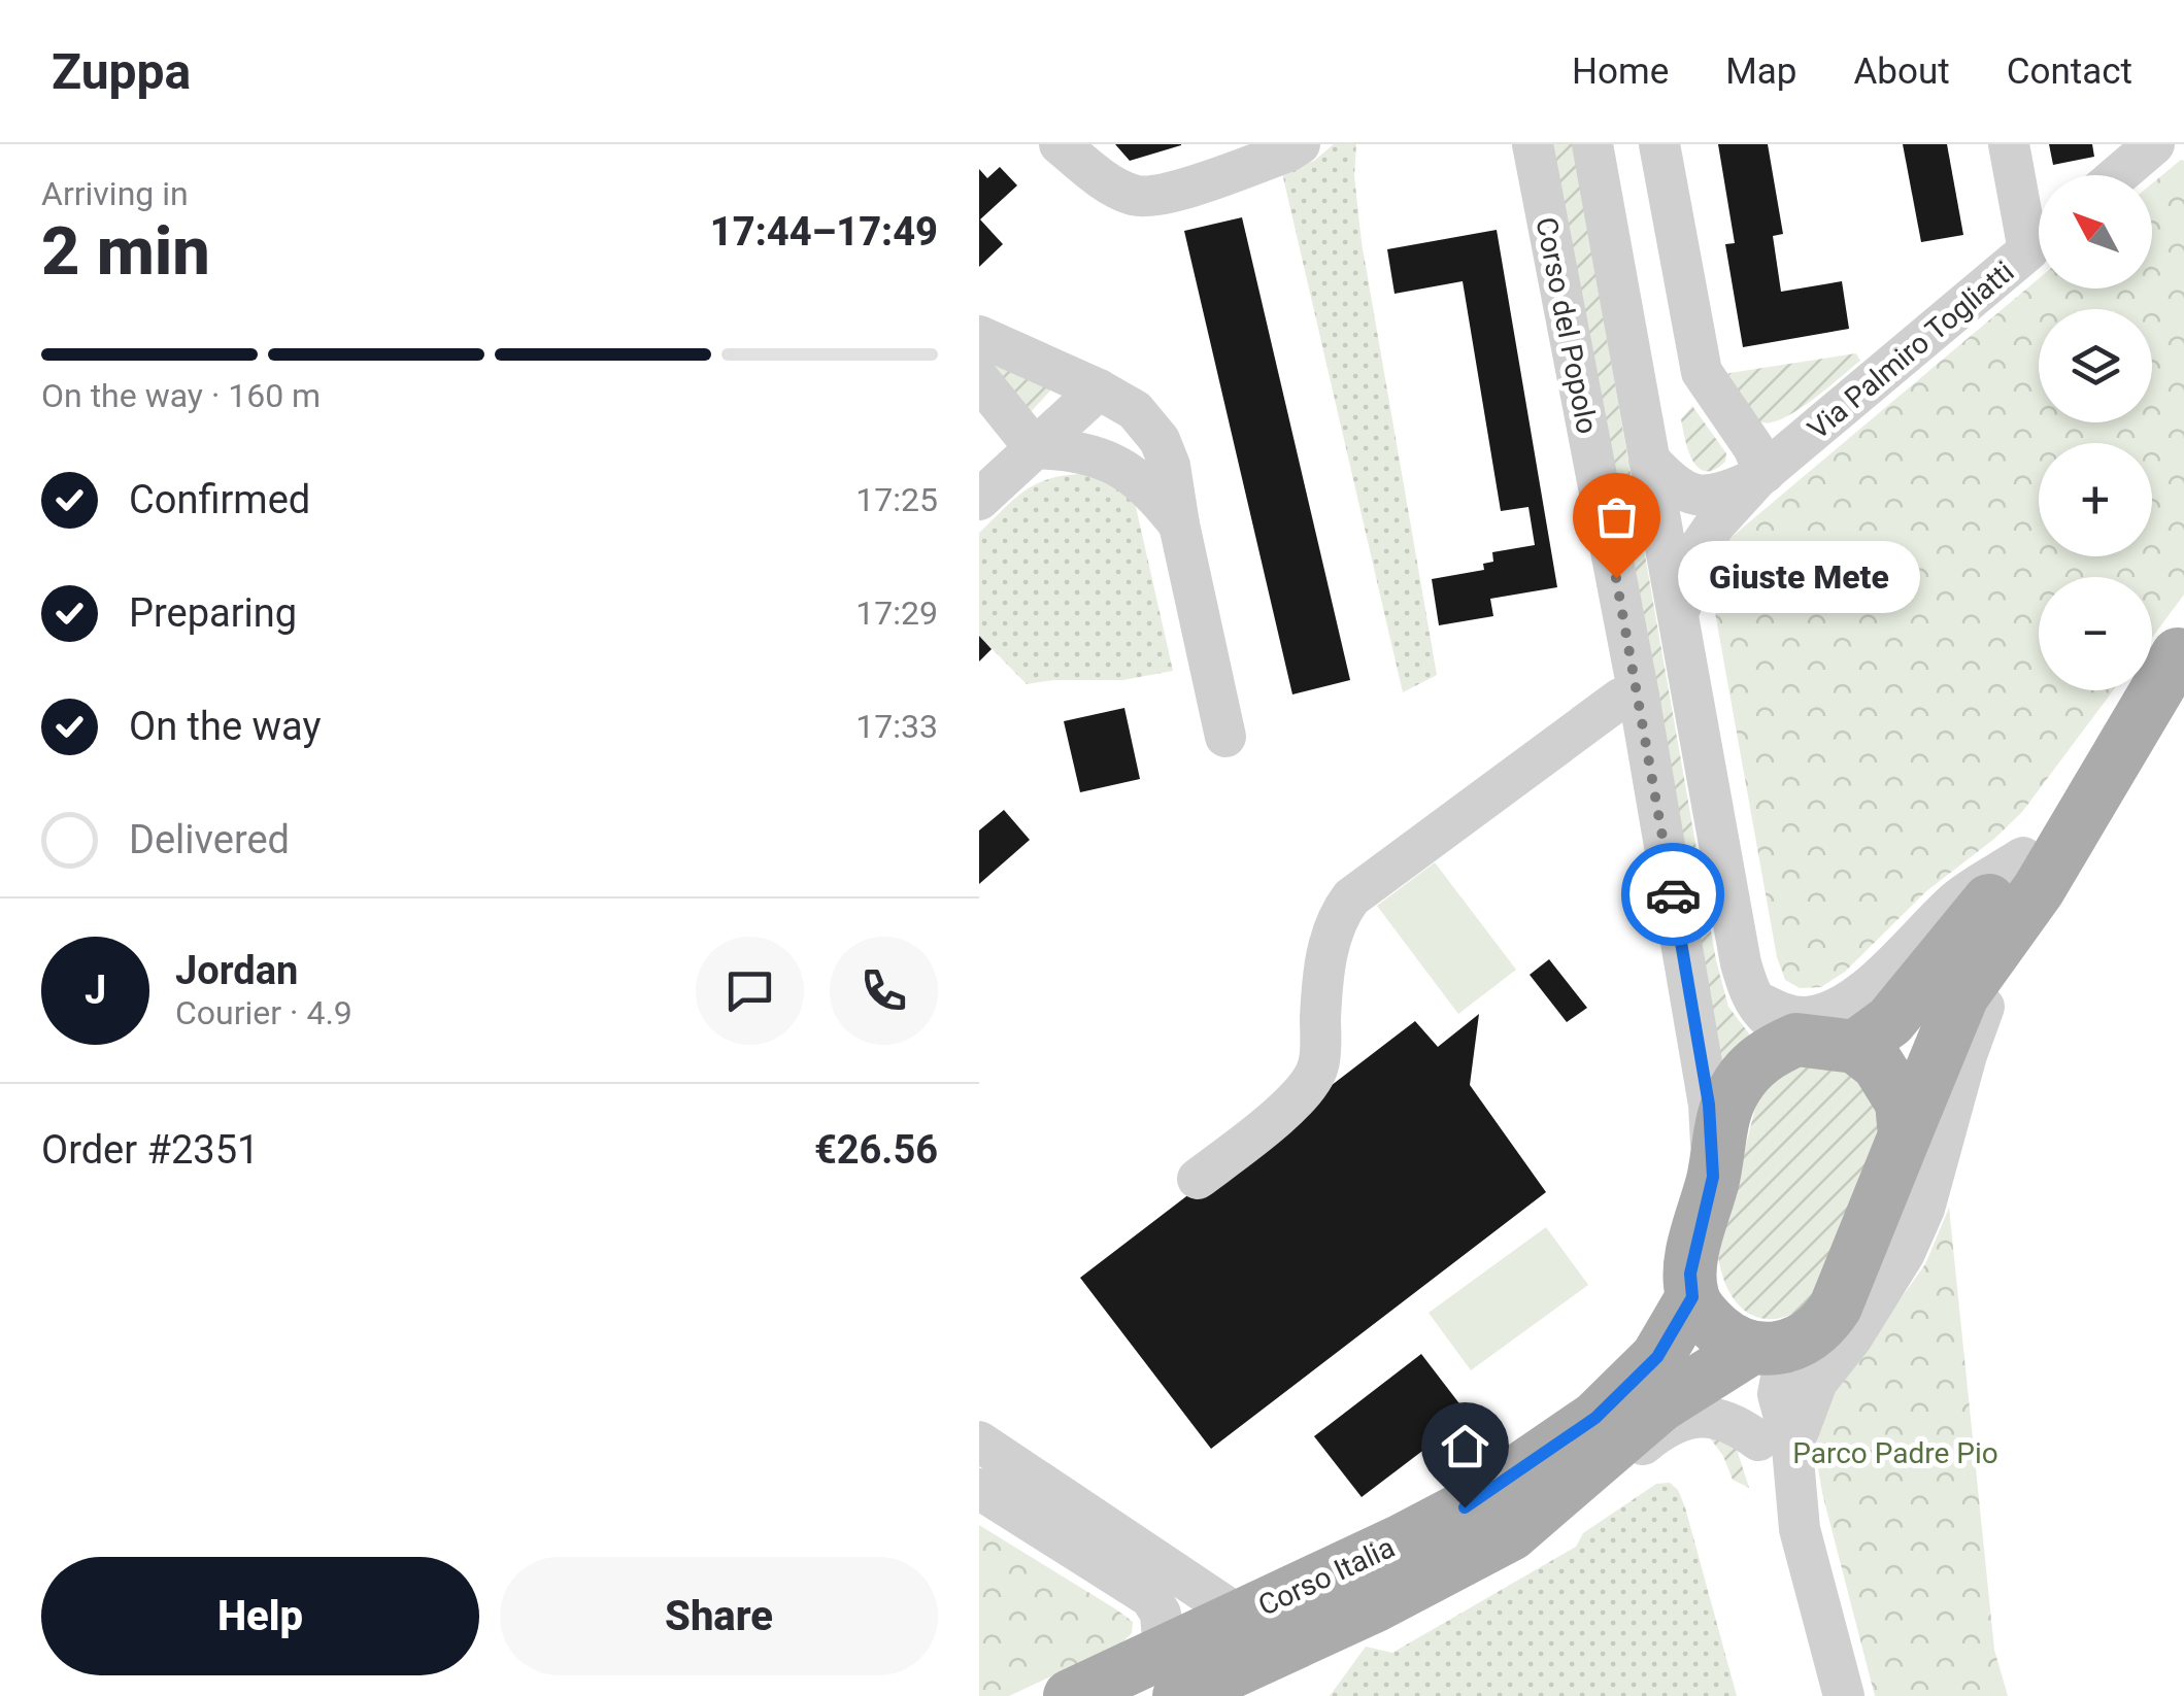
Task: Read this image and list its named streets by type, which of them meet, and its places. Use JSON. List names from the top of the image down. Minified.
{"streets":{"main road":["Corso Italia"],"street":["Corso del Popolo","Via Palmiro Togliatti"]},"parks":["Parco Padre Pio"],"places":["Giuste Mete"],"north":"top left","page":{"header":"Zuppa","nav":["Home","Map","About","Contact"],"heading":["2 min","Arriving in","17:44–17:49"],"panel":["Jordan","Courier · 4.9","Order #2351","€26.56"],"map_buttons":["+","−"],"bar":"On the way · 160 m","list":[["Confirmed","17:25"],["Preparing","17:29"],["On the way","17:33"],"Delivered"],"bubble":"Giuste Mete","round":"J","buttons":["Help","Share"]}}
